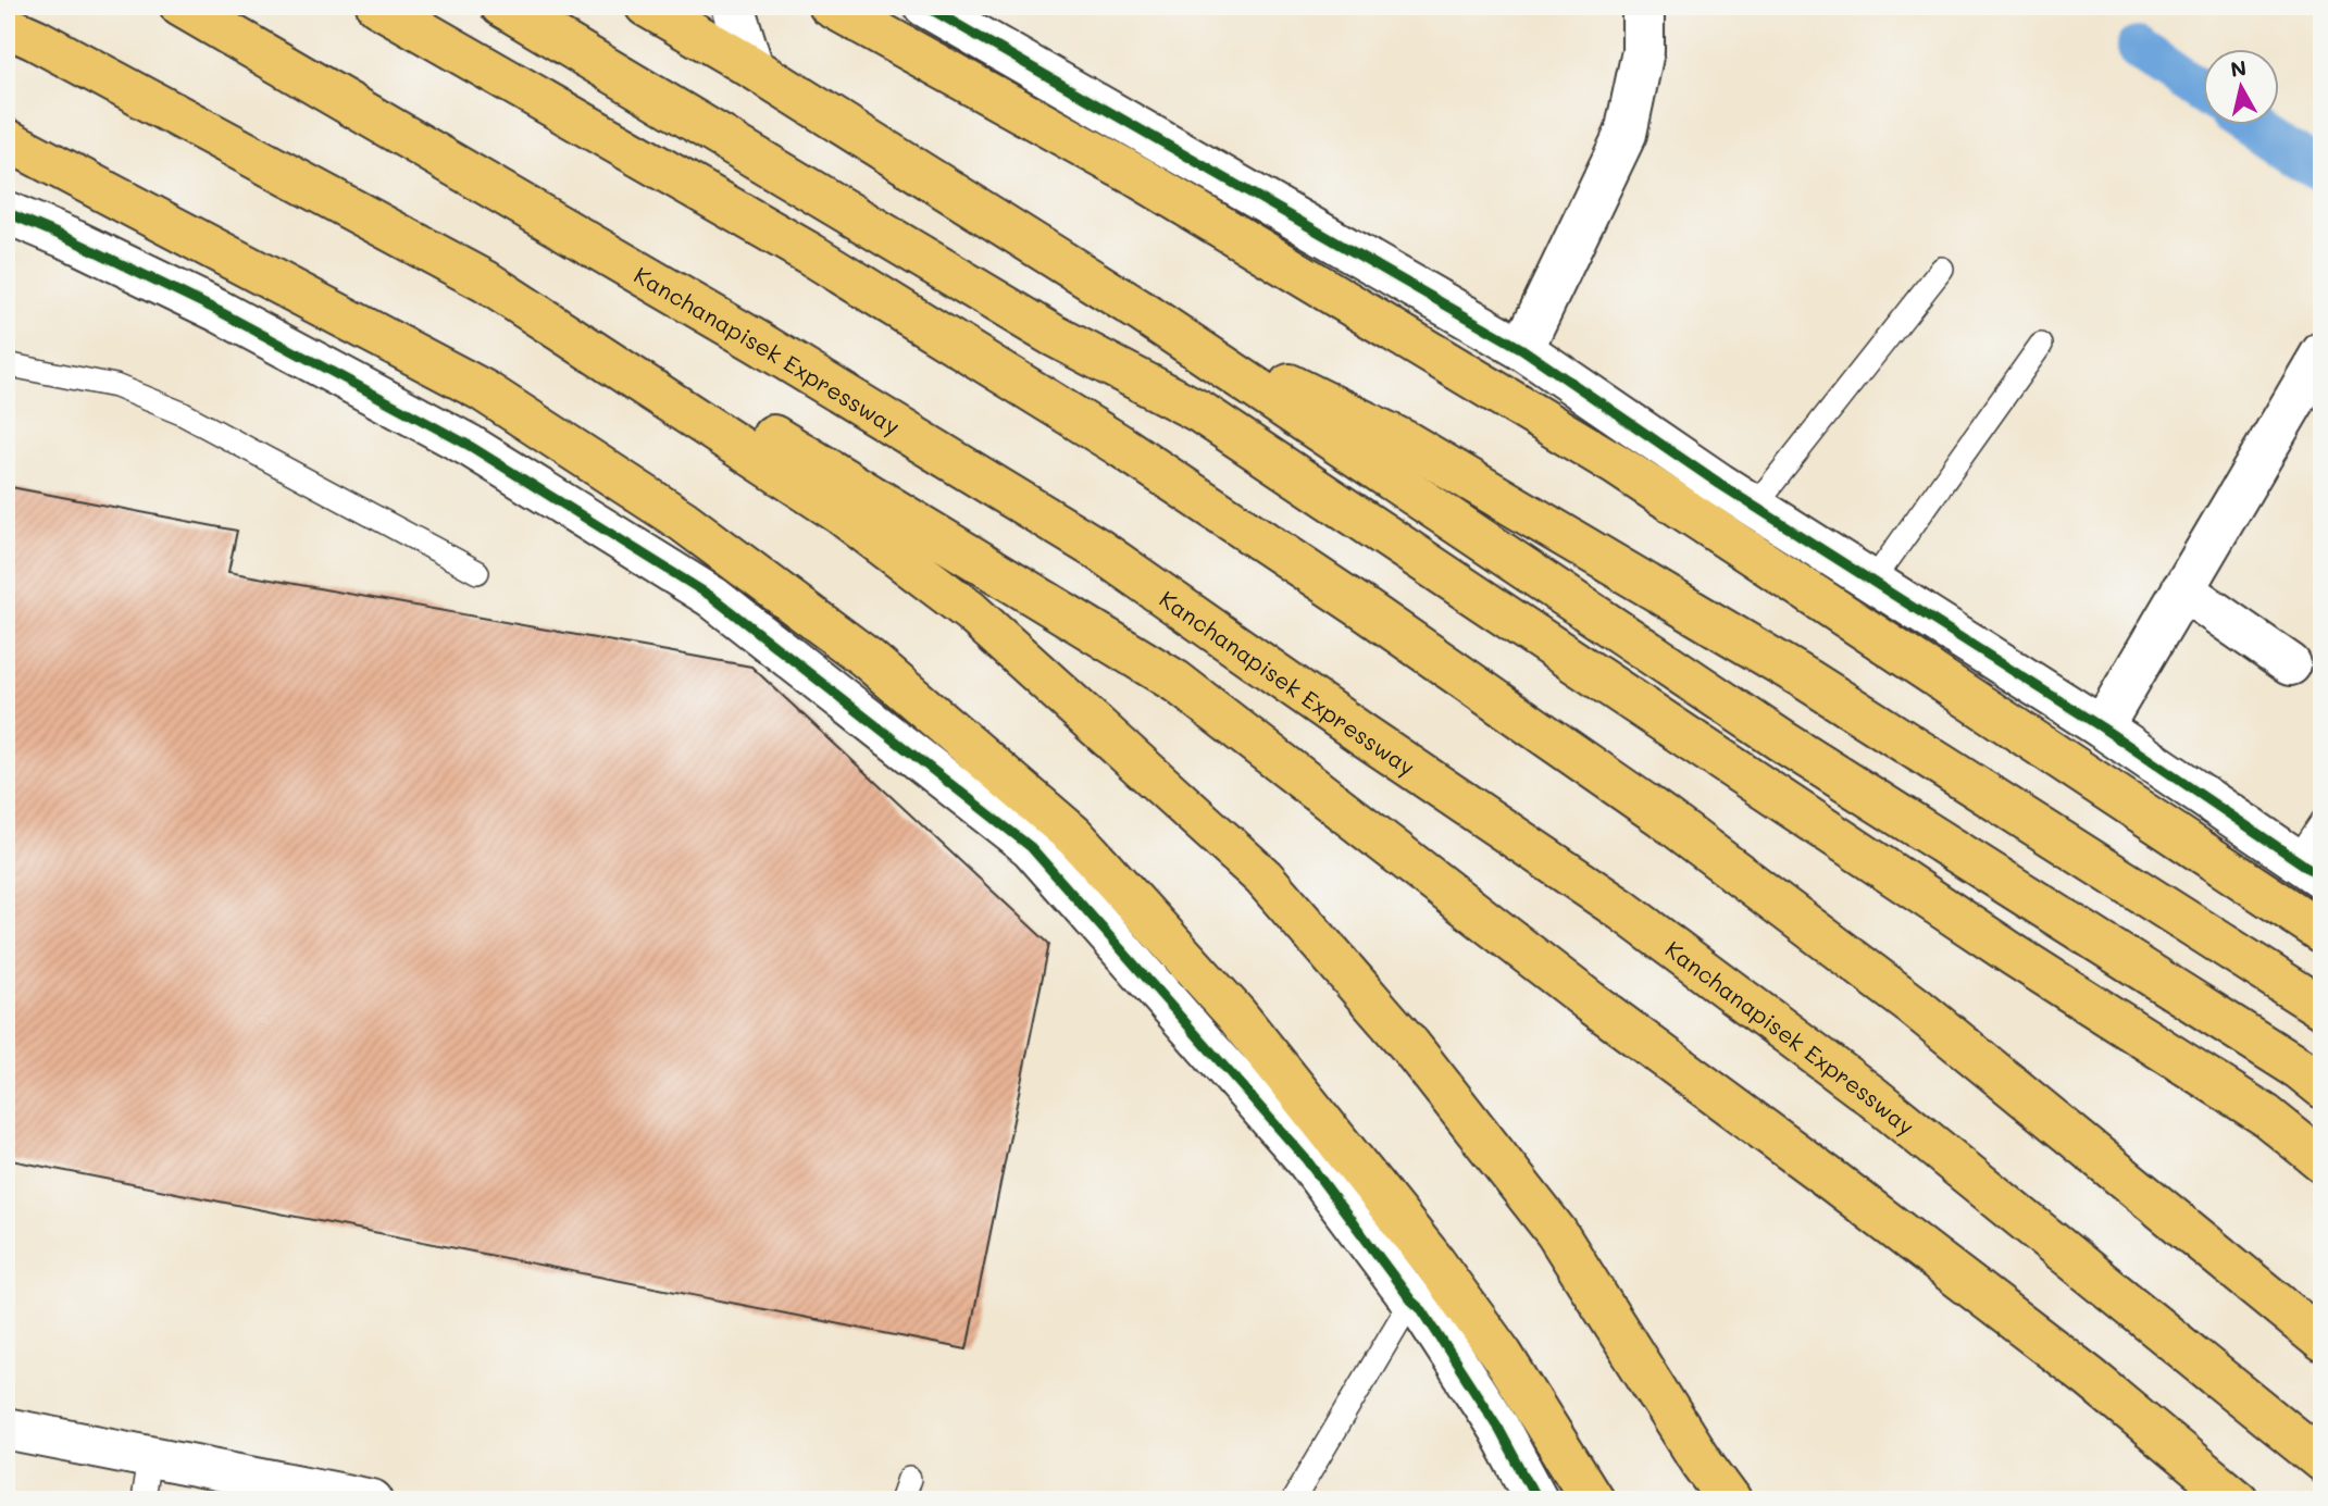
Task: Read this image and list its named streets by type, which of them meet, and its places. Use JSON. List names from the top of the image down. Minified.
{"streets":{"highway":["Kanchanapisek Expressway"]},"north":"top"}
